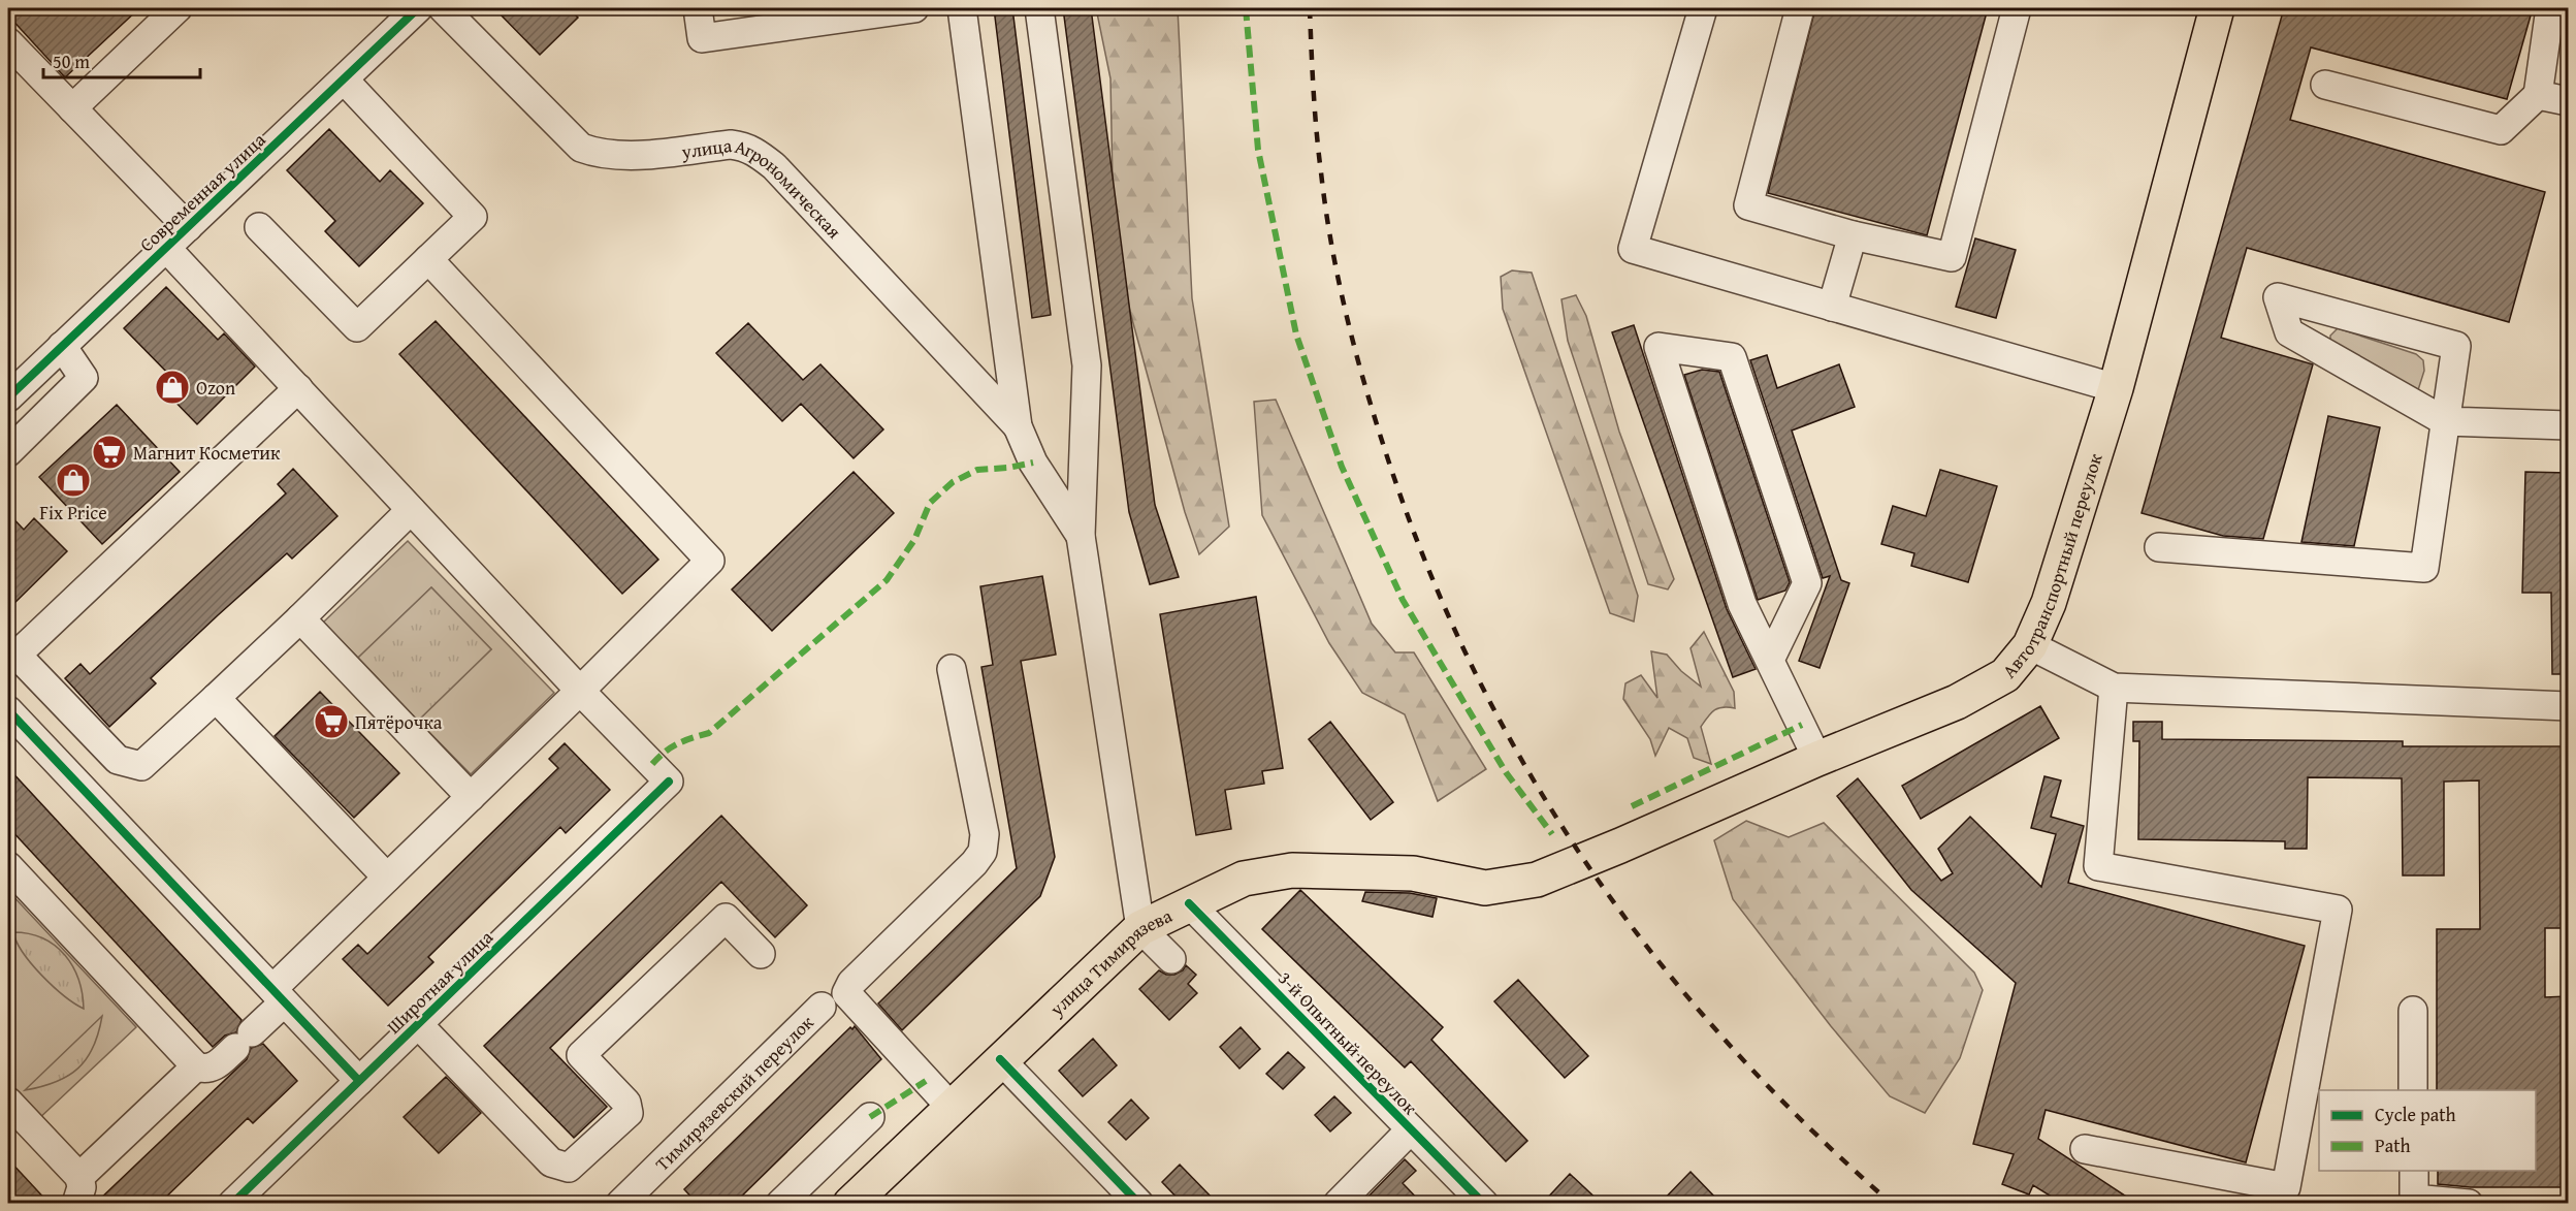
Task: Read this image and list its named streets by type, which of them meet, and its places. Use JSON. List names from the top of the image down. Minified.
{"streets":{"main road":["Автотранспортный переулок","улица Тимирязева"],"street":["Современная улица","улица Агрономическая","Широтная улица","3-й Опытный переулок","Тимирязевский переулок"]},"crossings":[["Автотранспортный переулок","улица Тимирязева"],["улица Тимирязева","3-й Опытный переулок"]],"places":{"shop":["Ozon","Fix Price"],"supermarket":["Магнит Косметик","Пятёрочка"]},"legend":["Cycle path","Path"],"scale_bar":"50 m"}
